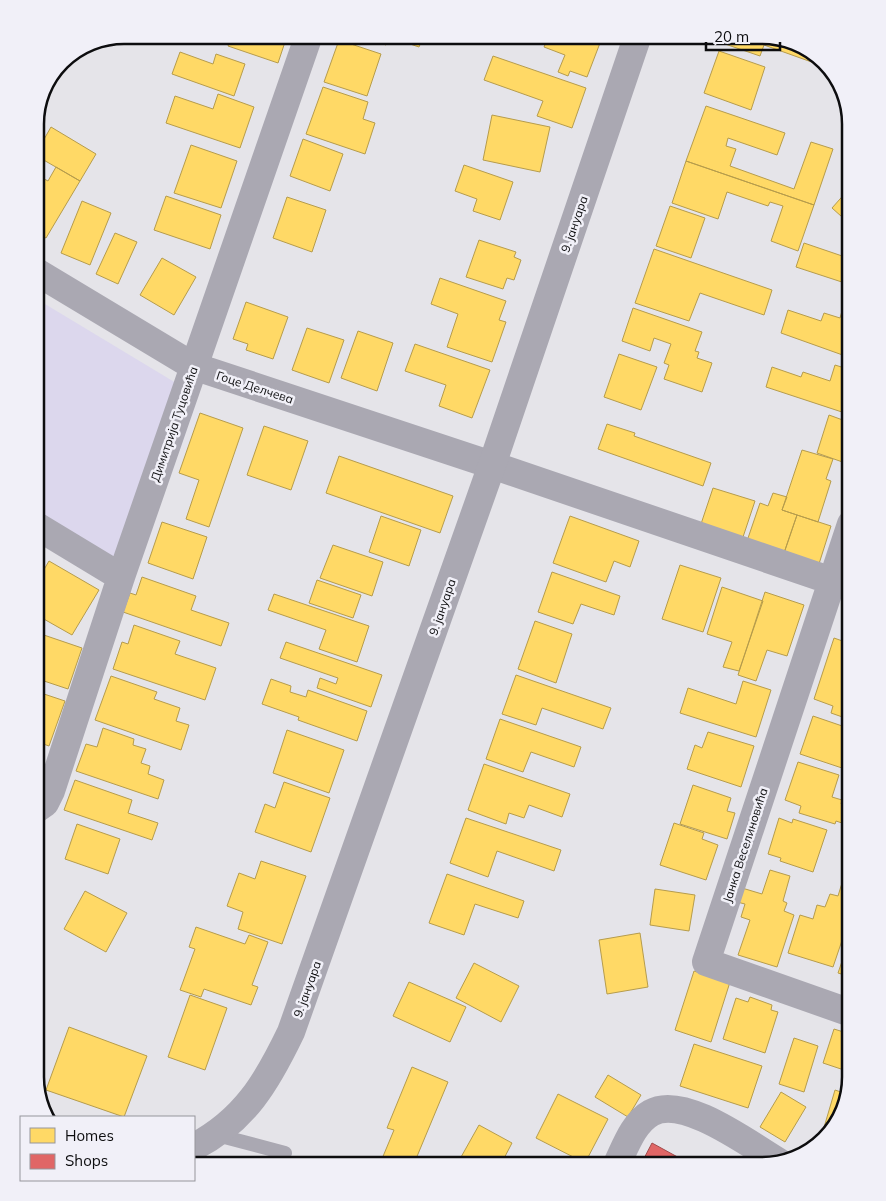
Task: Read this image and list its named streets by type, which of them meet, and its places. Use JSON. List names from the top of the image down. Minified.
{"streets":{"street":["9. јануара","Гоце Делчева","Димитрија Туцовића","Јанка Веселиновића"]},"crossings":[["9. јануара","Гоце Делчева"],["Гоце Делчева","Димитрија Туцовића"]],"legend":["Homes","Shops"],"scale_bar":"20 m"}
